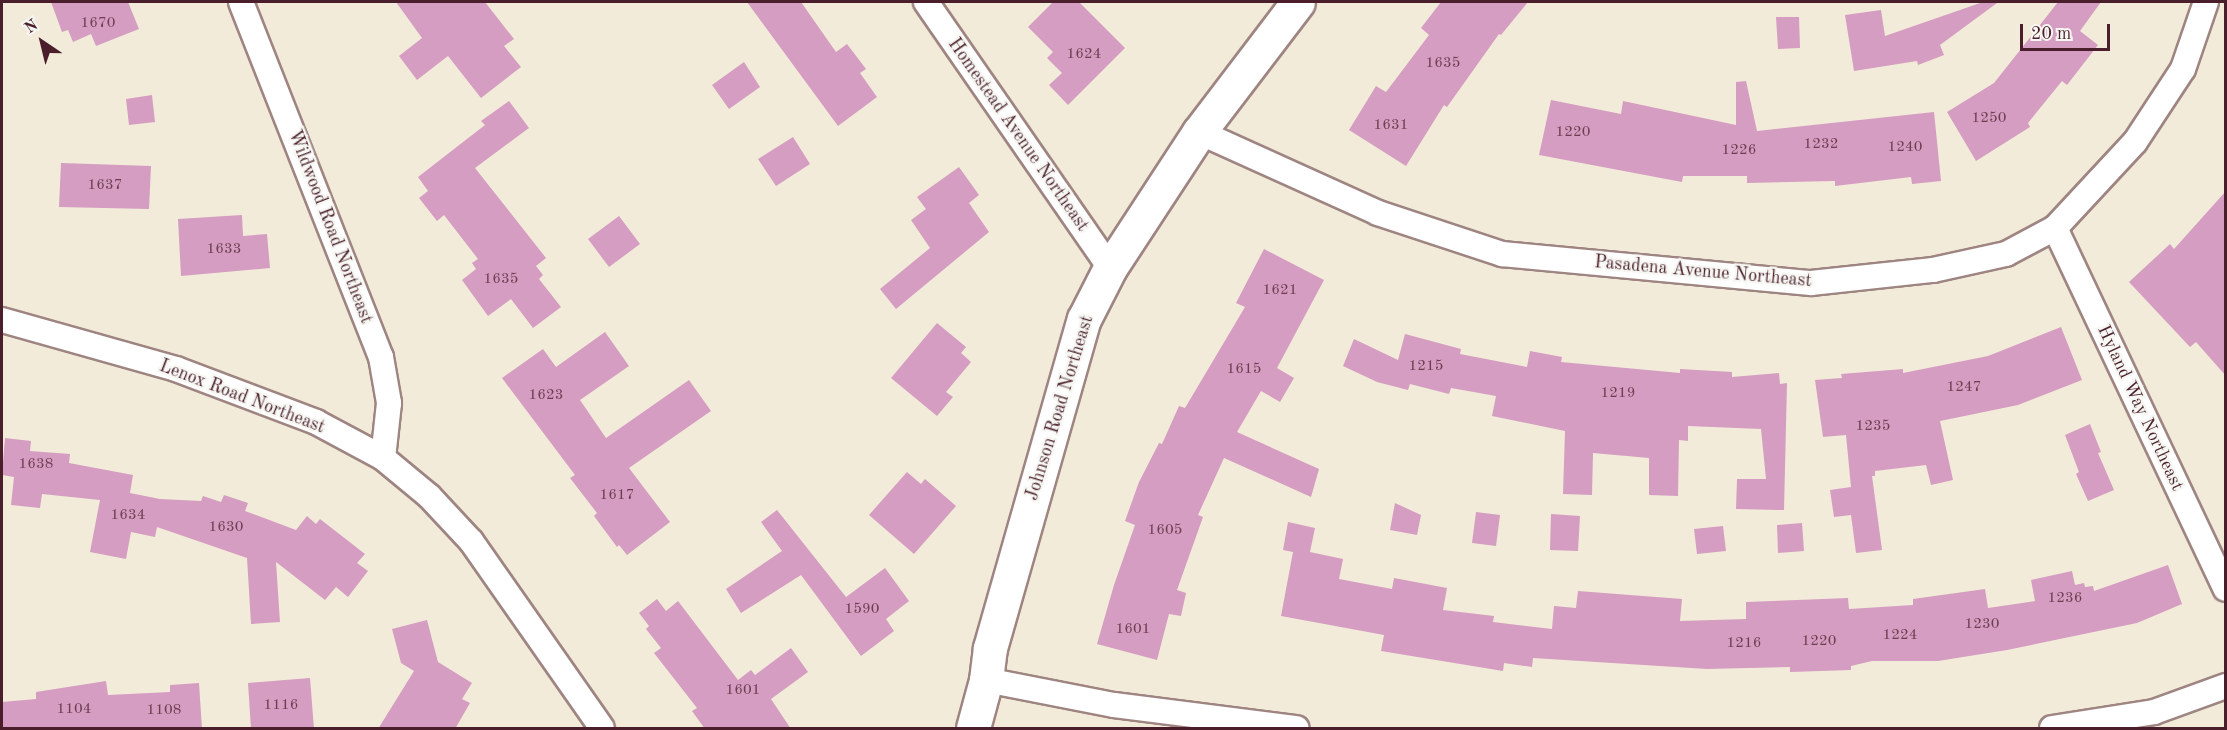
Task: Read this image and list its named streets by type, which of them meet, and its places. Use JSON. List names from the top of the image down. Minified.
{"streets":{"street":["Homestead Avenue Northeast","Wildwood Road Northeast","Pasadena Avenue Northeast","Lenox Road Northeast","Johnson Road Northeast","Hyland Way Northeast"]},"crossings":[["Homestead Avenue Northeast","Johnson Road Northeast"],["Wildwood Road Northeast","Lenox Road Northeast"],["Pasadena Avenue Northeast","Johnson Road Northeast"],["Pasadena Avenue Northeast","Hyland Way Northeast"]],"house_numbers":["1670","1624","1635","1250","1631","1220","1232","1240","1226","1637","1633","1635","1621","1215","1615","1247","1219","1623","1235","1638","1617","1634","1630","1605","1236","1590","1230","1601","1224","1220","1216","1601","1116","1104","1108"],"scale_bar":"20 m","north":"top left"}
